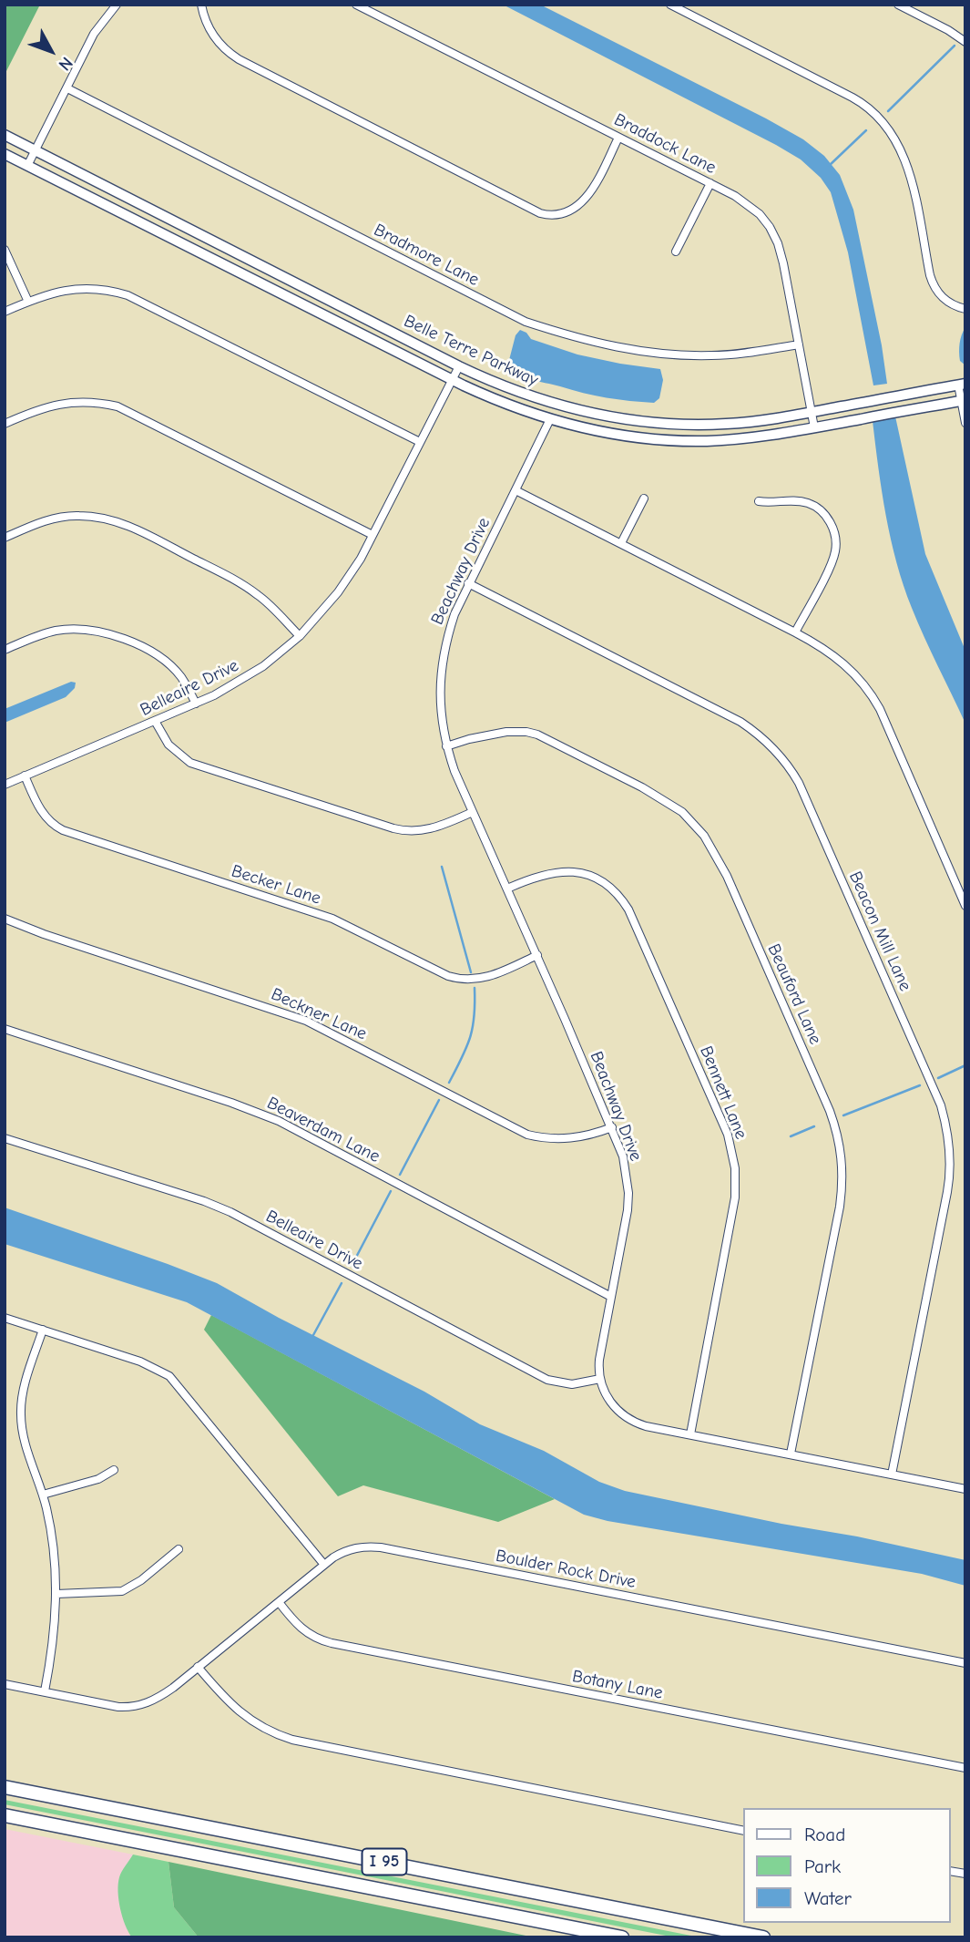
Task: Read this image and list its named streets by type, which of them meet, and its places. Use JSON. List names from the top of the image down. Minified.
{"streets":{"highway":["I 95"],"main road":["Belle Terre Parkway"],"street":["Braddock Lane","Bradmore Lane","Beachway Drive","Belleaire Drive","Becker Lane","Beacon Mill Lane","Beauford Lane","Beckner Lane","Bennett Lane","Beaverdam Lane","Boulder Rock Drive","Botany Lane"]},"crossings":[["Braddock Lane","Bradmore Lane"],["Braddock Lane","Belle Terre Parkway"],["Belle Terre Parkway","Beachway Drive"],["Belle Terre Parkway","Belleaire Drive"],["Beachway Drive","Belleaire Drive"],["Beachway Drive","Becker Lane"],["Beachway Drive","Beacon Mill Lane"],["Beachway Drive","Beauford Lane"],["Beachway Drive","Beckner Lane"],["Beachway Drive","Bennett Lane"],["Beachway Drive","Beaverdam Lane"],["Belleaire Drive","Becker Lane"],["Boulder Rock Drive","Botany Lane"]],"legend":["Road","Park","Water"],"north":"bottom right"}
